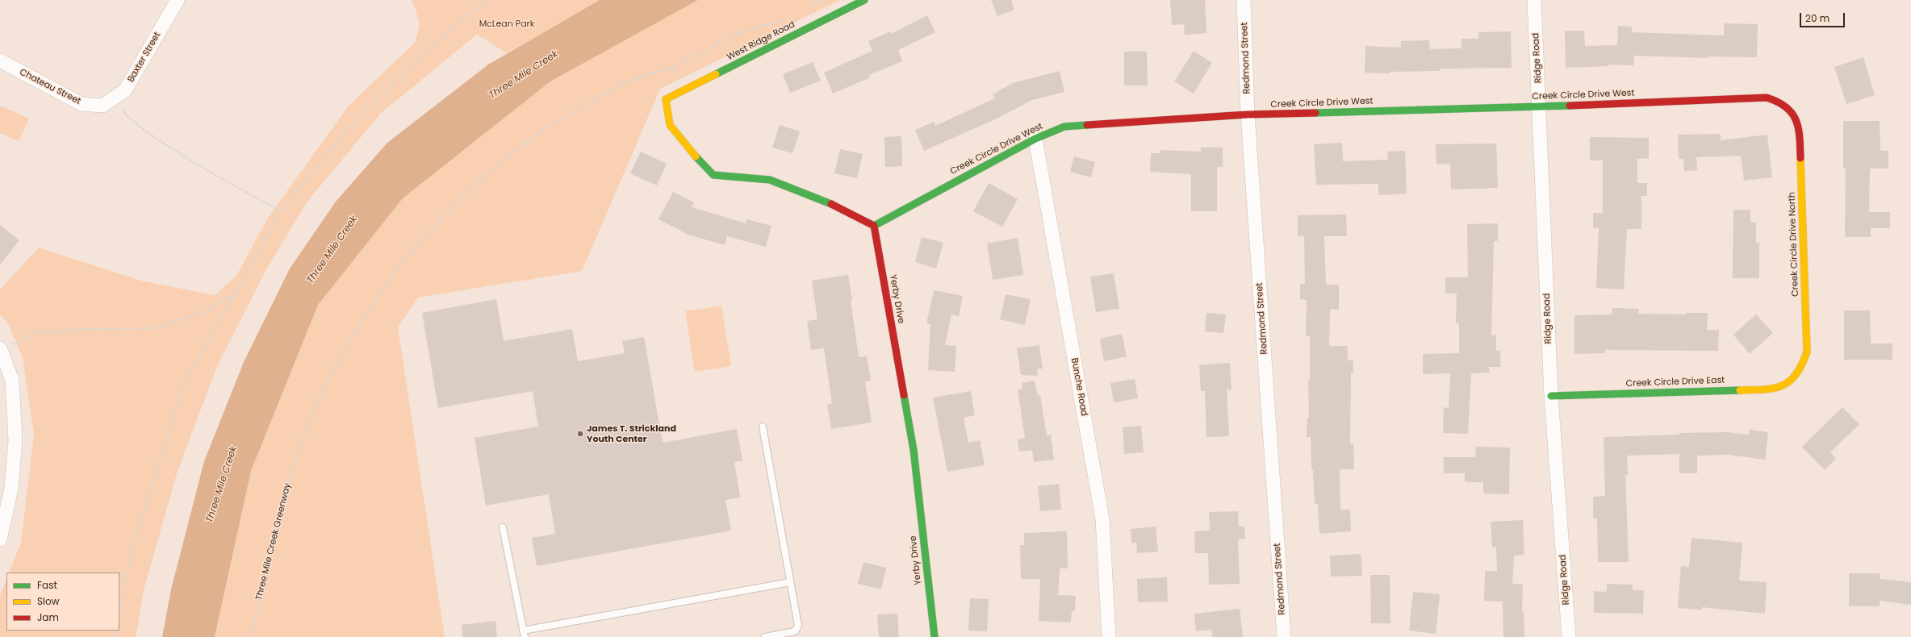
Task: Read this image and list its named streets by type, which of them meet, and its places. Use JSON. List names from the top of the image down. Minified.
{"streets":{"street":["West Ridge Road","Baxter Street","Redmond Street","Ridge Road","Chateau Street","Creek Circle Drive West","Creek Circle Drive North","Yerby Drive","Creek Circle Drive East","Bunche Road"],"path":["Three Mile Creek Greenway"]},"crossings":[["West Ridge Road","Creek Circle Drive West"],["West Ridge Road","Yerby Drive"],["Baxter Street","Chateau Street"],["Redmond Street","Creek Circle Drive West"],["Ridge Road","Creek Circle Drive West"],["Ridge Road","Creek Circle Drive East"],["Creek Circle Drive West","Creek Circle Drive North"],["Creek Circle Drive West","Yerby Drive"],["Creek Circle Drive West","Bunche Road"],["Creek Circle Drive North","Creek Circle Drive East"]],"water":["Three Mile Creek"],"parks":["McLean Park"],"places":["James T. Strickland Youth Center"],"legend":["Fast","Slow","Jam"],"scale_bar":"20 m"}
